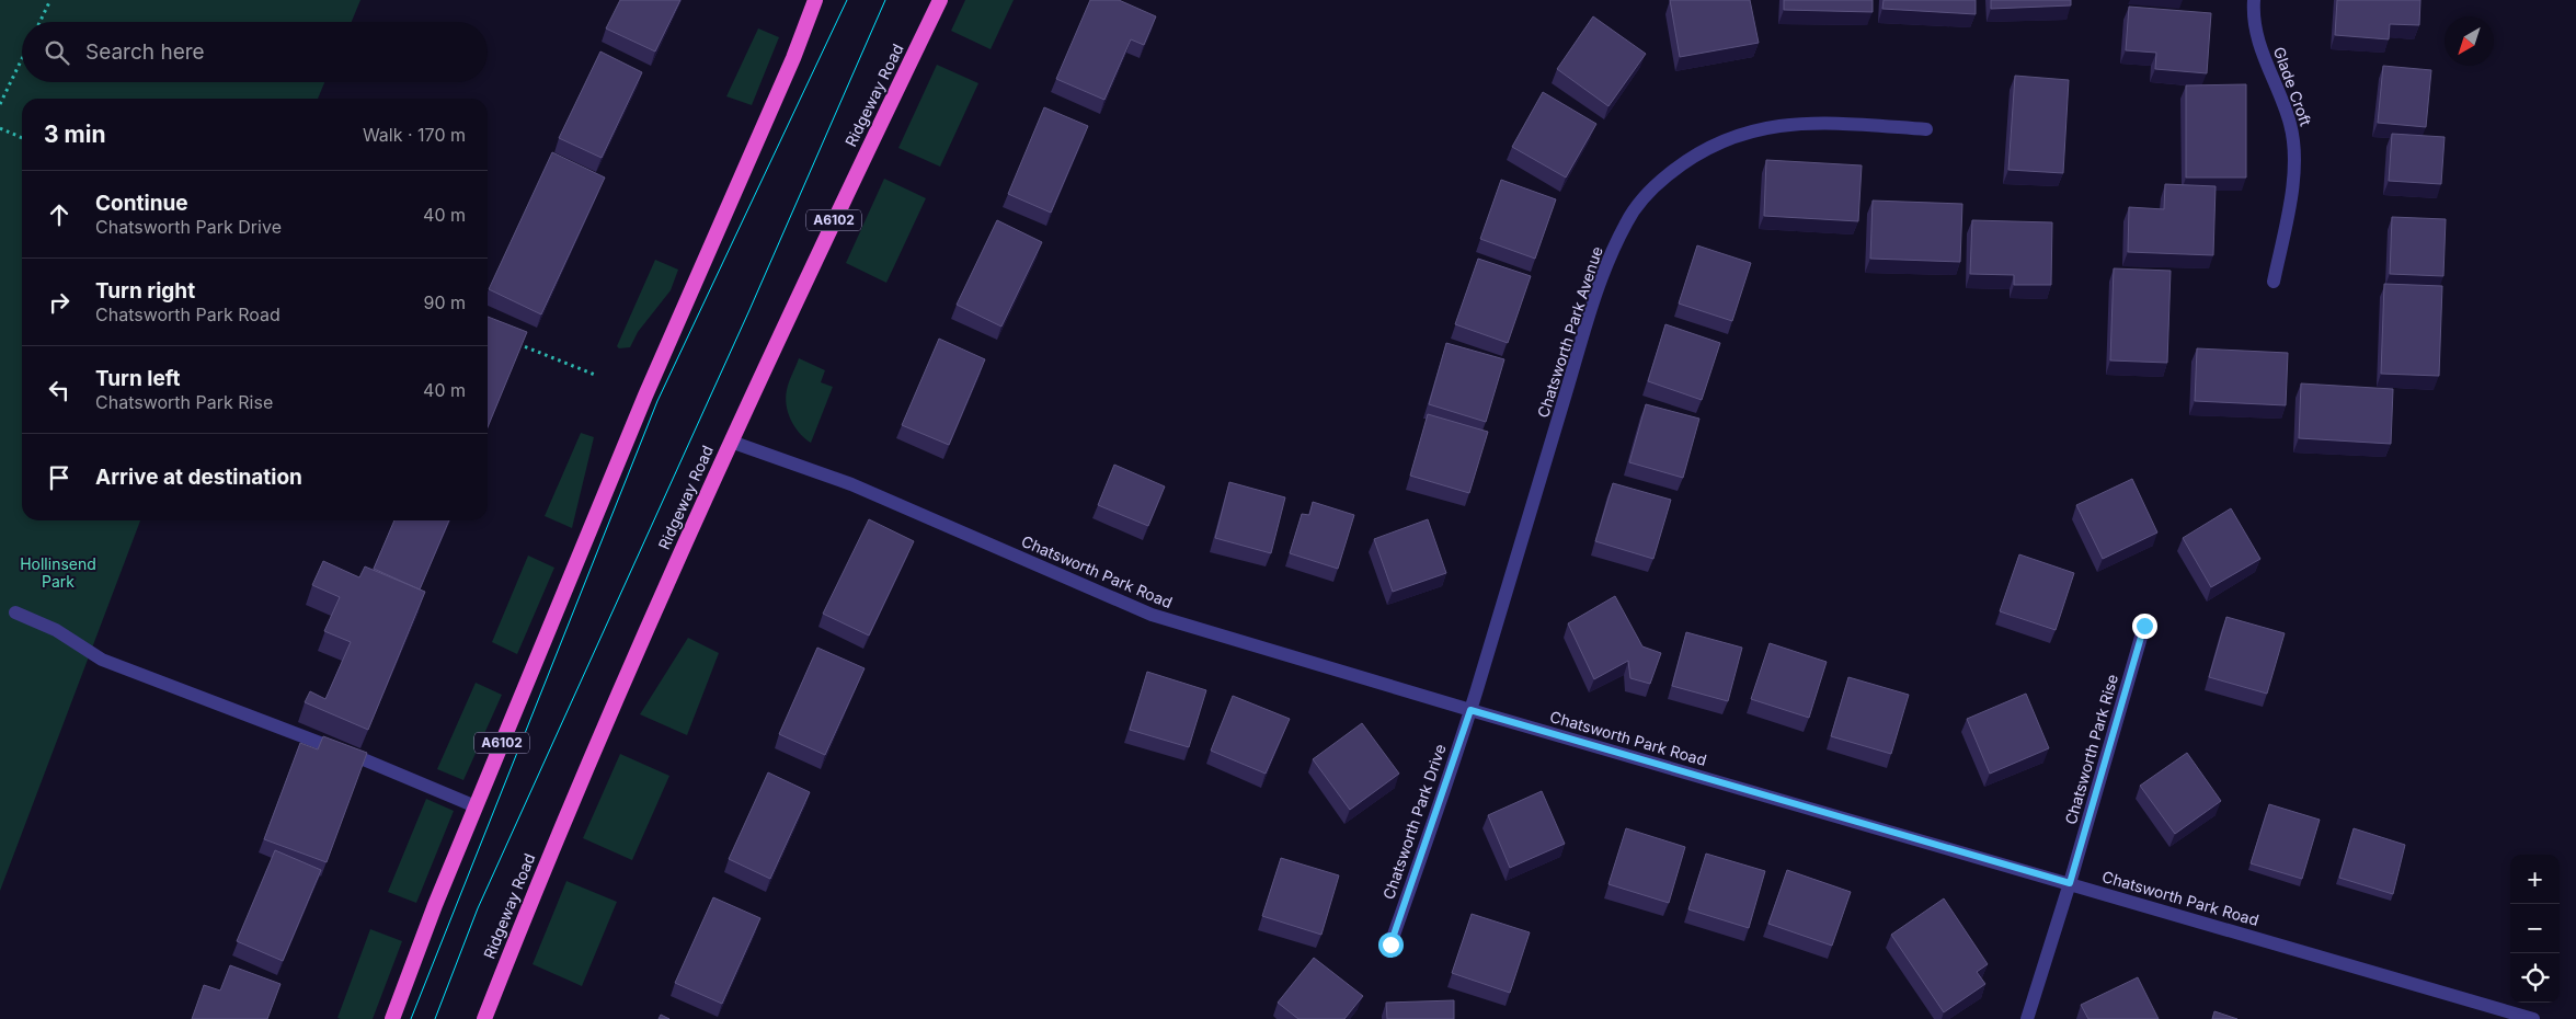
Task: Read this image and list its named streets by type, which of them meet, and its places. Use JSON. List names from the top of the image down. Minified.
{"streets":{"highway":["Ridgeway Road","A6102"],"street":["Glade Croft","Chatsworth Park Avenue","Chatsworth Park Road","Chatsworth Park Rise","Chatsworth Park Drive"]},"crossings":[["Ridgeway Road","Chatsworth Park Road"],["Chatsworth Park Avenue","Chatsworth Park Road"],["Chatsworth Park Avenue","Chatsworth Park Drive"],["Chatsworth Park Road","Chatsworth Park Rise"],["Chatsworth Park Road","Chatsworth Park Drive"]],"parks":["Hollinsend Park"],"north":"bottom left","page":{"search":"Search here","heading":["3 min","Walk · 170 m"],"list":[["Continue","Chatsworth Park Drive","40 m"],["Turn right","Chatsworth Park Road","90 m"],["Turn left","Chatsworth Park Rise","40 m"],"Arrive at destination"],"map_buttons":["+","−"]}}
